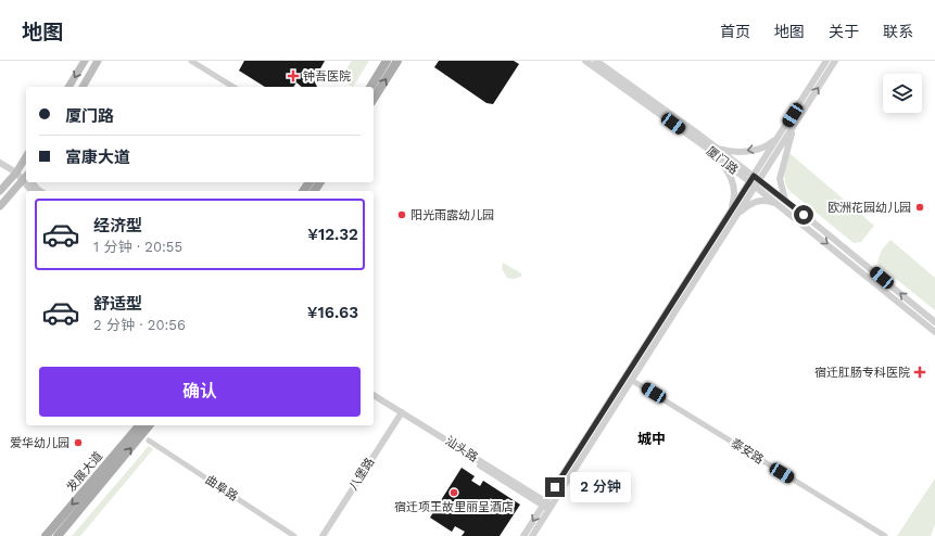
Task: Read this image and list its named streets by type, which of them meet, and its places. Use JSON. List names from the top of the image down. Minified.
{"streets":{"main road":["发展大道"],"street":["厦门路","汕头路","泰安路","八堡路","曲阜路"]},"crossings":[["汕头路","八堡路"]],"districts":["城中"],"places":{"health":["钟吾医院","宿迁肛肠专科医院"],"other":["欧洲花园幼儿园","阳光雨露幼儿园","爱华幼儿园","宿迁项王故里丽呈酒店"]},"page":{"header":"地图","nav":["首页","地图","关于","联系"],"banner":["厦门路","富康大道"],"list":[{"name":"经济型","note":"1 分钟 · 20:55","value":"¥12.32"},{"name":"舒适型","note":"2 分钟 · 20:56","value":"¥16.63"}],"buttons":"确认","bubble":"2 分钟"}}
